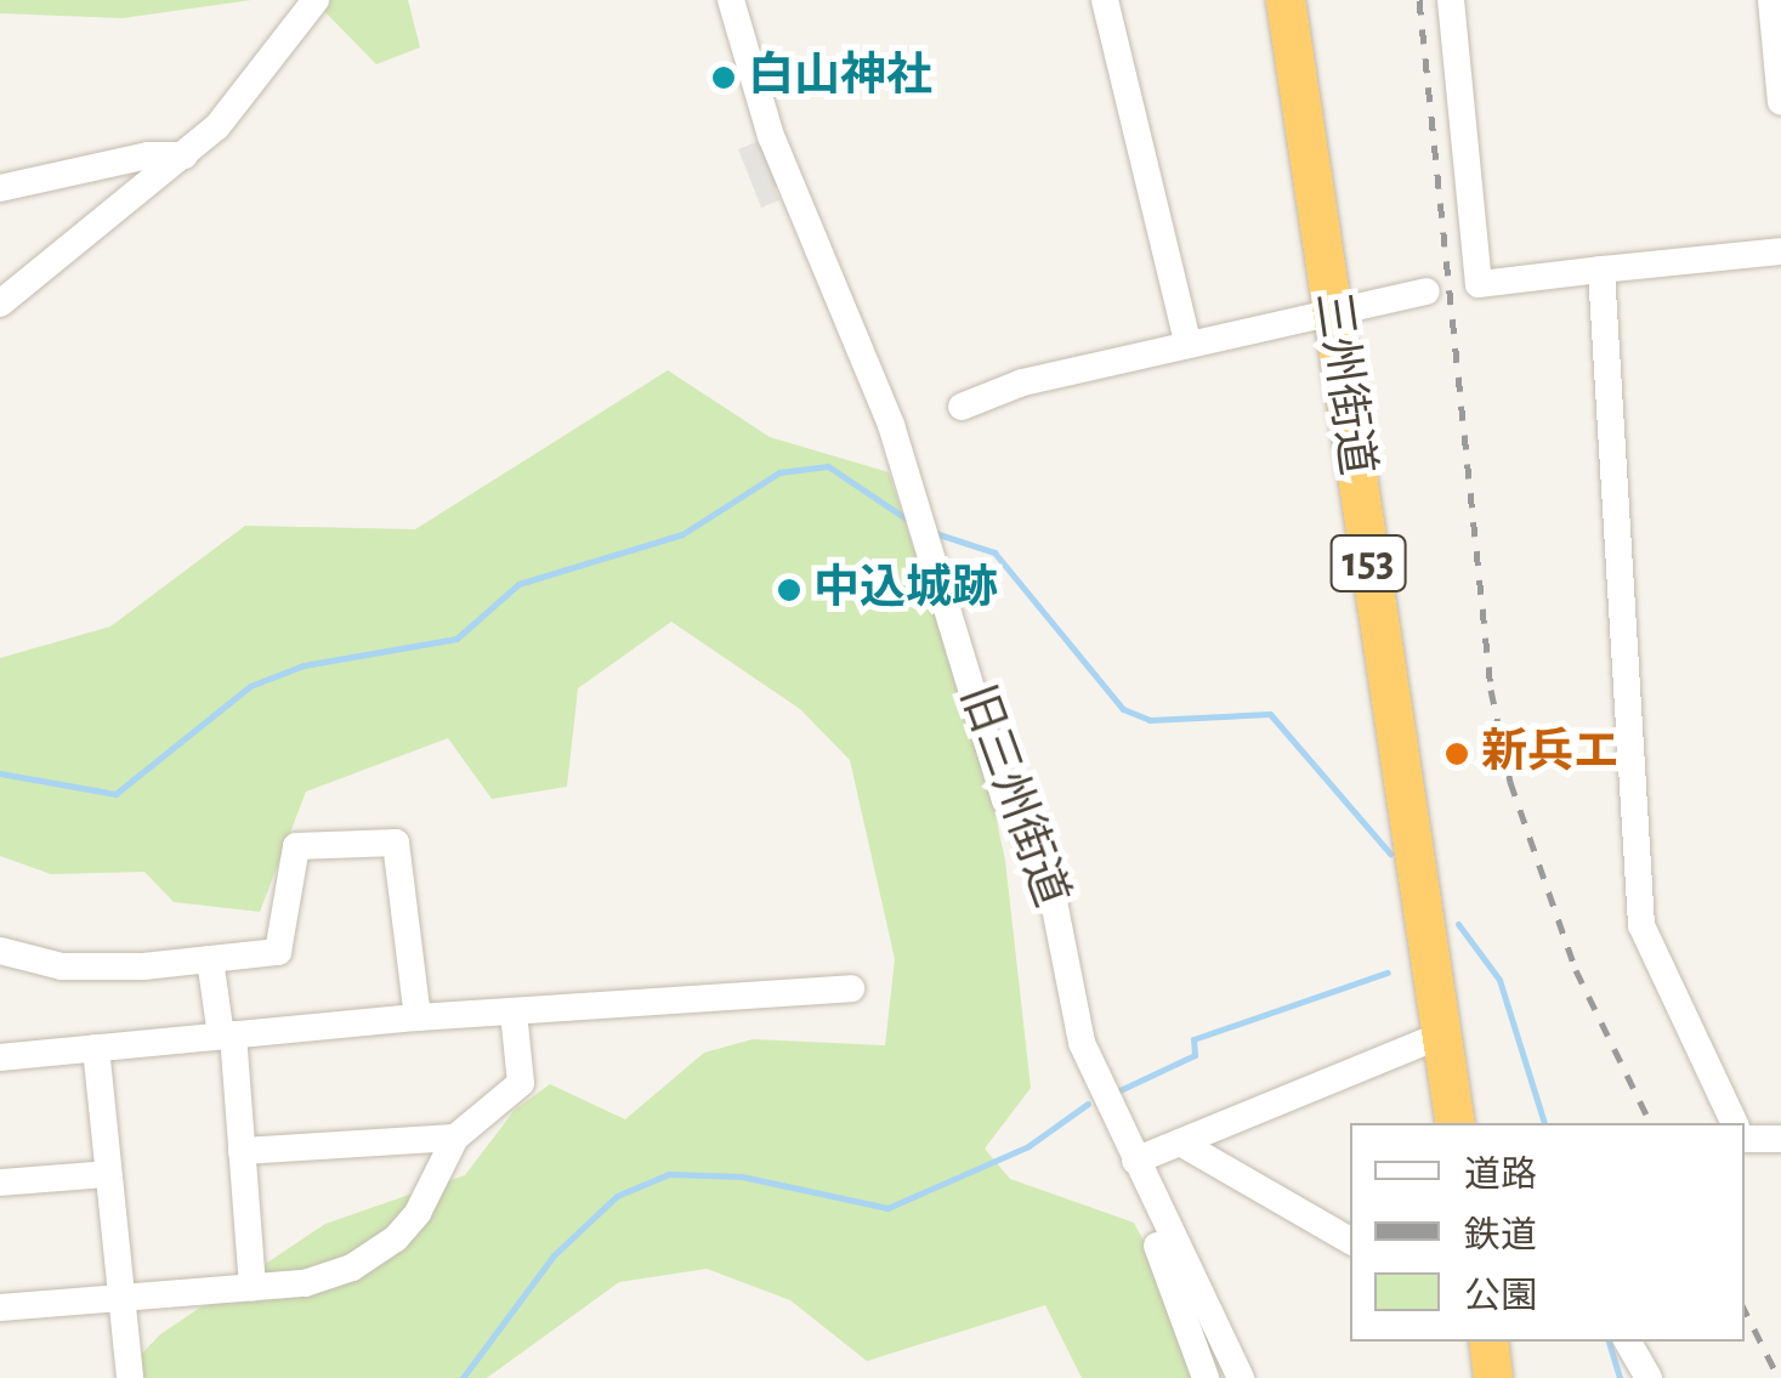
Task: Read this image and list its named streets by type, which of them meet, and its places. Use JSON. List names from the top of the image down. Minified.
{"streets":{"highway":["三州街道","153"],"street":["旧三州街道"]},"places":["白山神社","中込城跡","新兵エ"],"legend":["道路","鉄道","公園"]}
